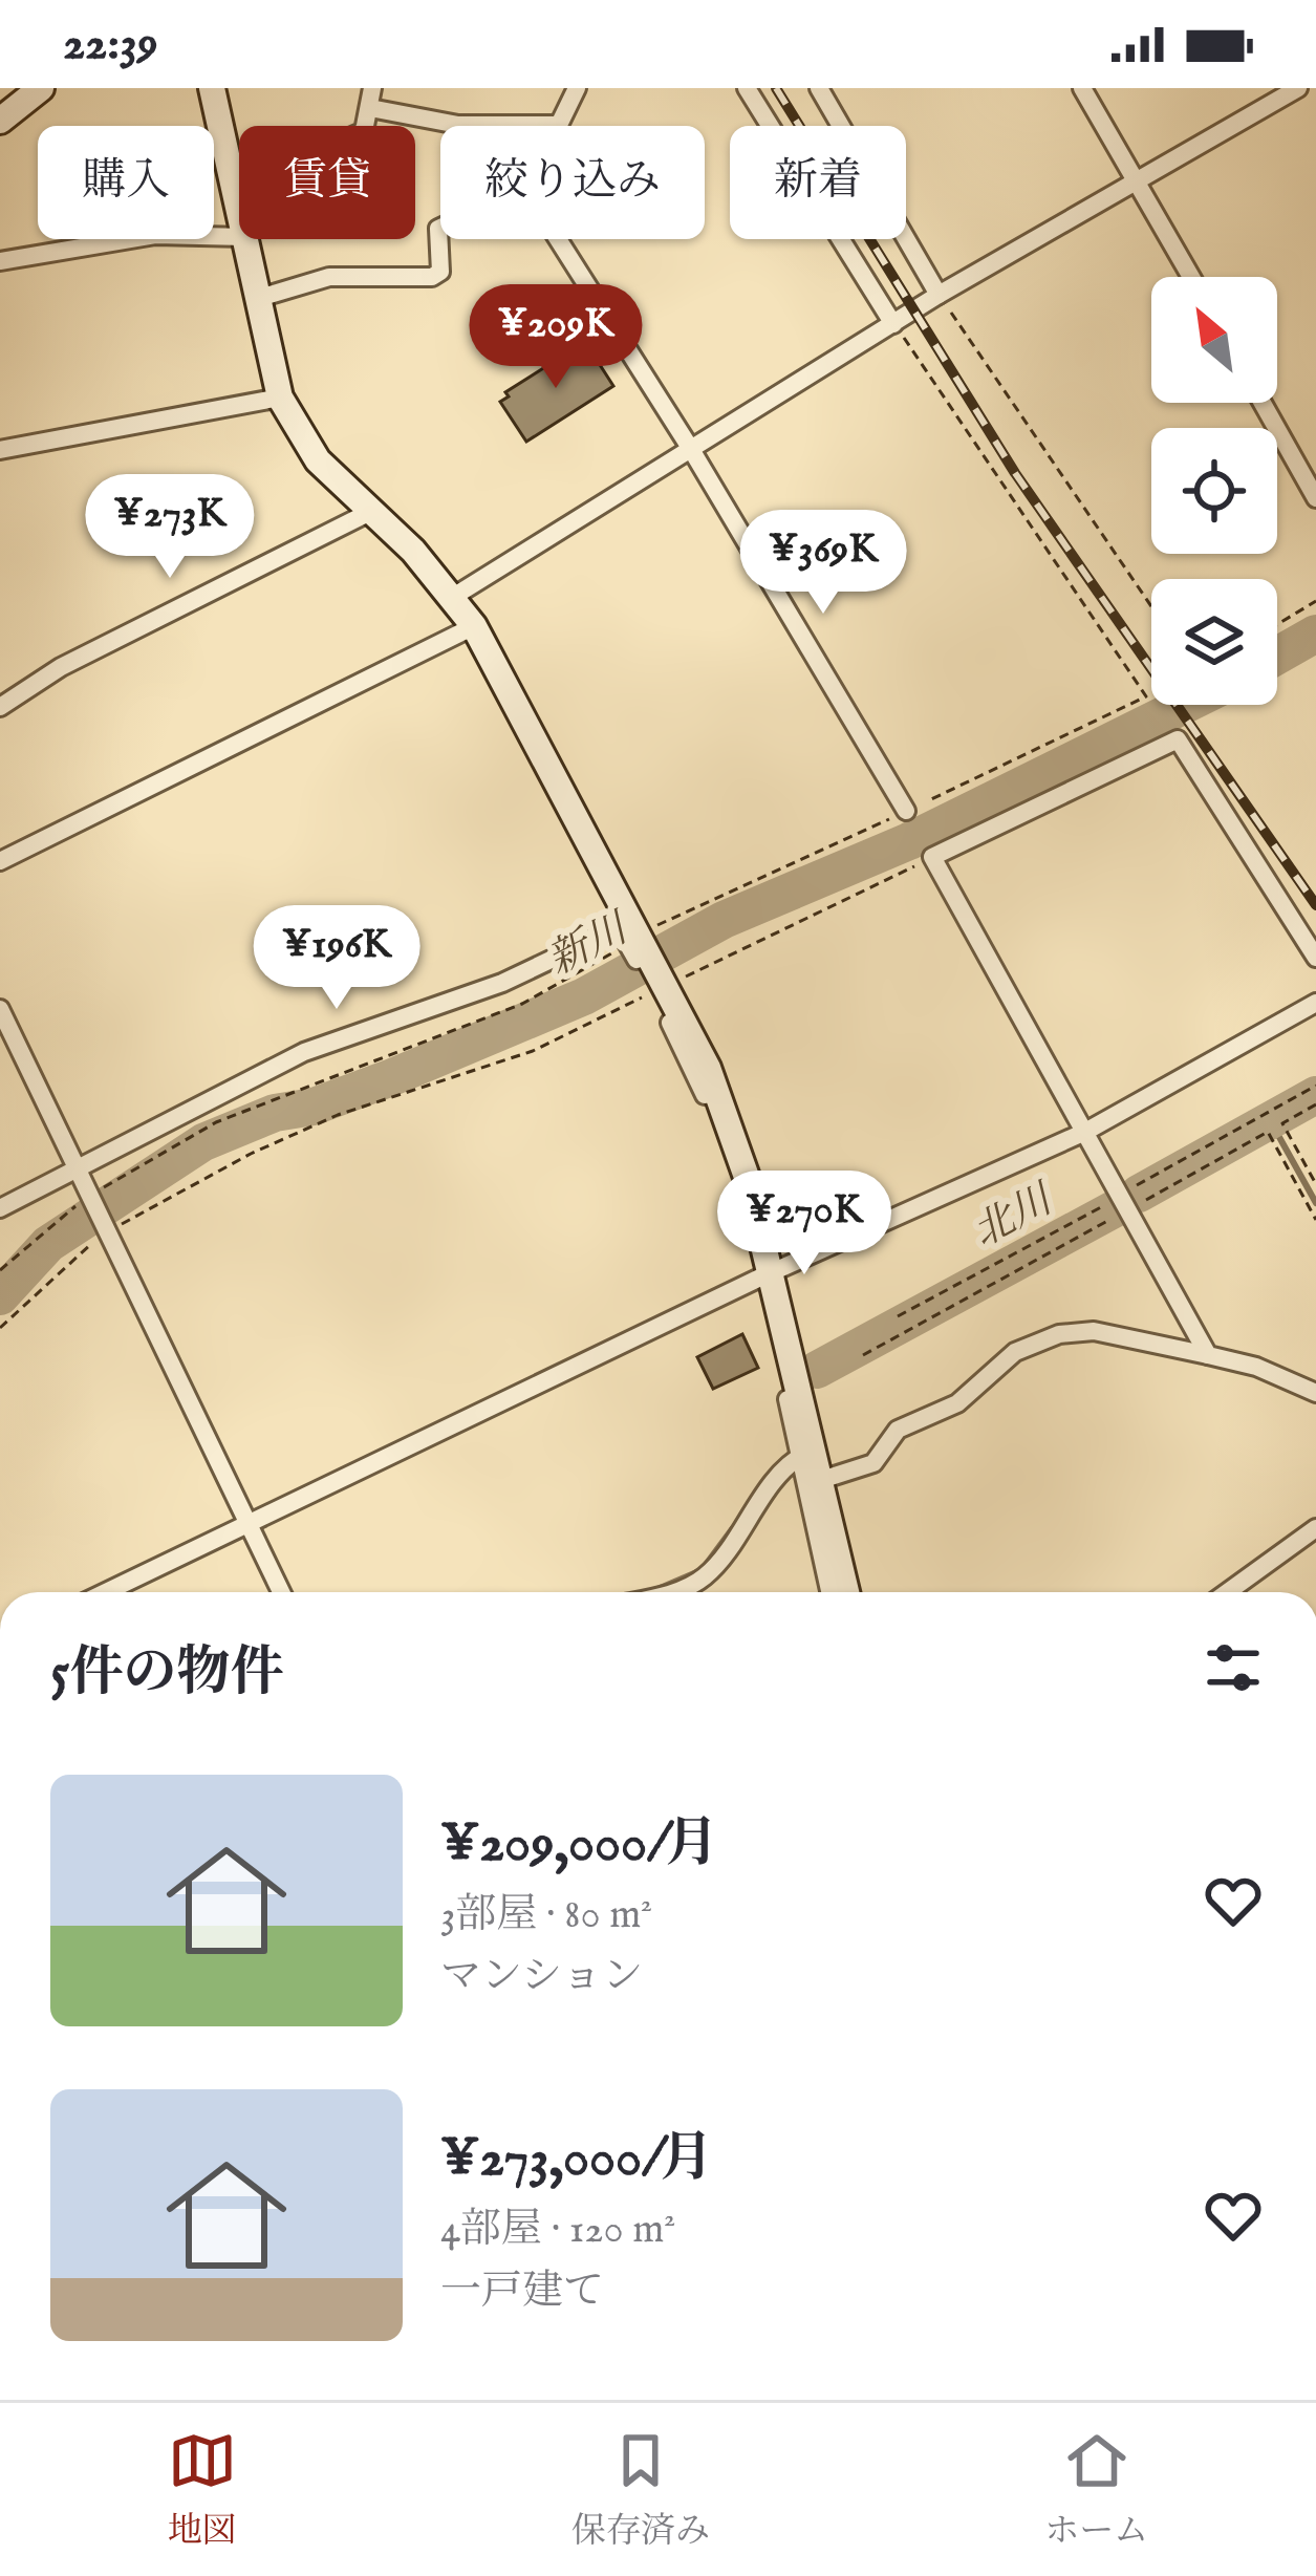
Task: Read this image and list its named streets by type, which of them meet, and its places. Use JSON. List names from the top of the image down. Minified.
{"water":["新川","北川"],"north":"top left","page":{"status":"22:39","chip":["購入","賃貸","絞り込み","新着"],"price":["¥209K","¥273K","¥369K","¥196K","¥270K"],"heading":"5件の物件","list":[{"name":"¥209,000/月","note":"3部屋 · 80 m² · マンション"},{"name":"¥273,000/月","note":"4部屋 · 120 m² · 一戸建て"}],"tabs":["地図","保存済み","ホーム"]}}
